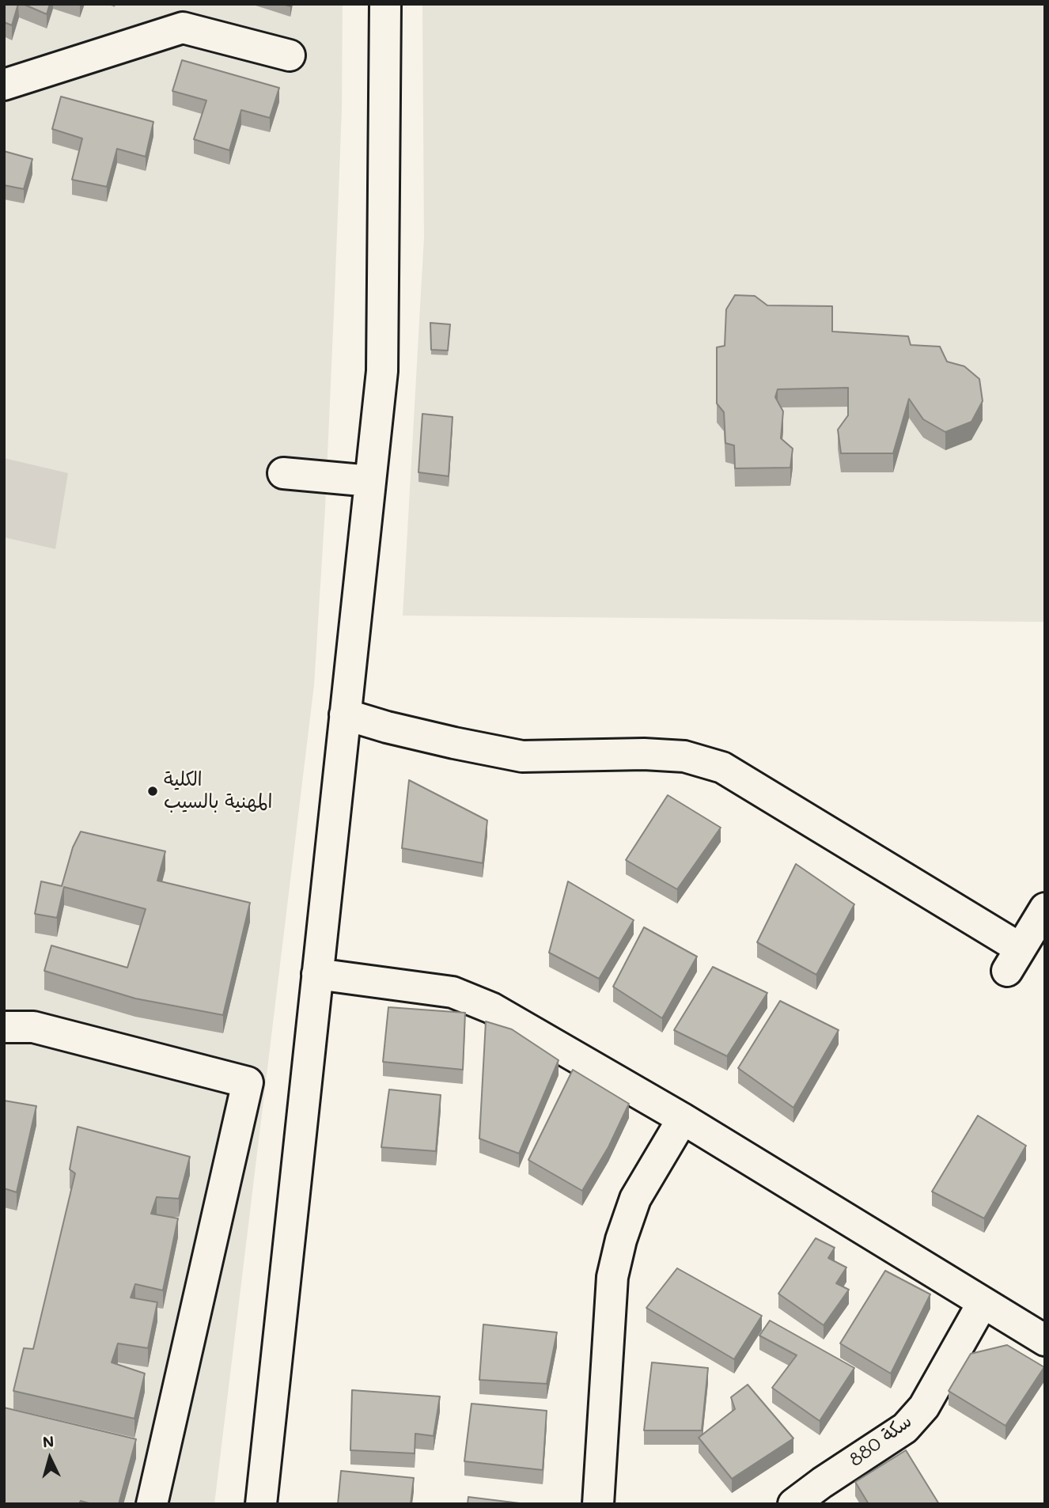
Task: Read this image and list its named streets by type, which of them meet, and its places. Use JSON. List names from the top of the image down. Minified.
{"streets":{"street":["سكة 880"]},"places":["الكلية المهنية بالسيب"],"north":"top"}
